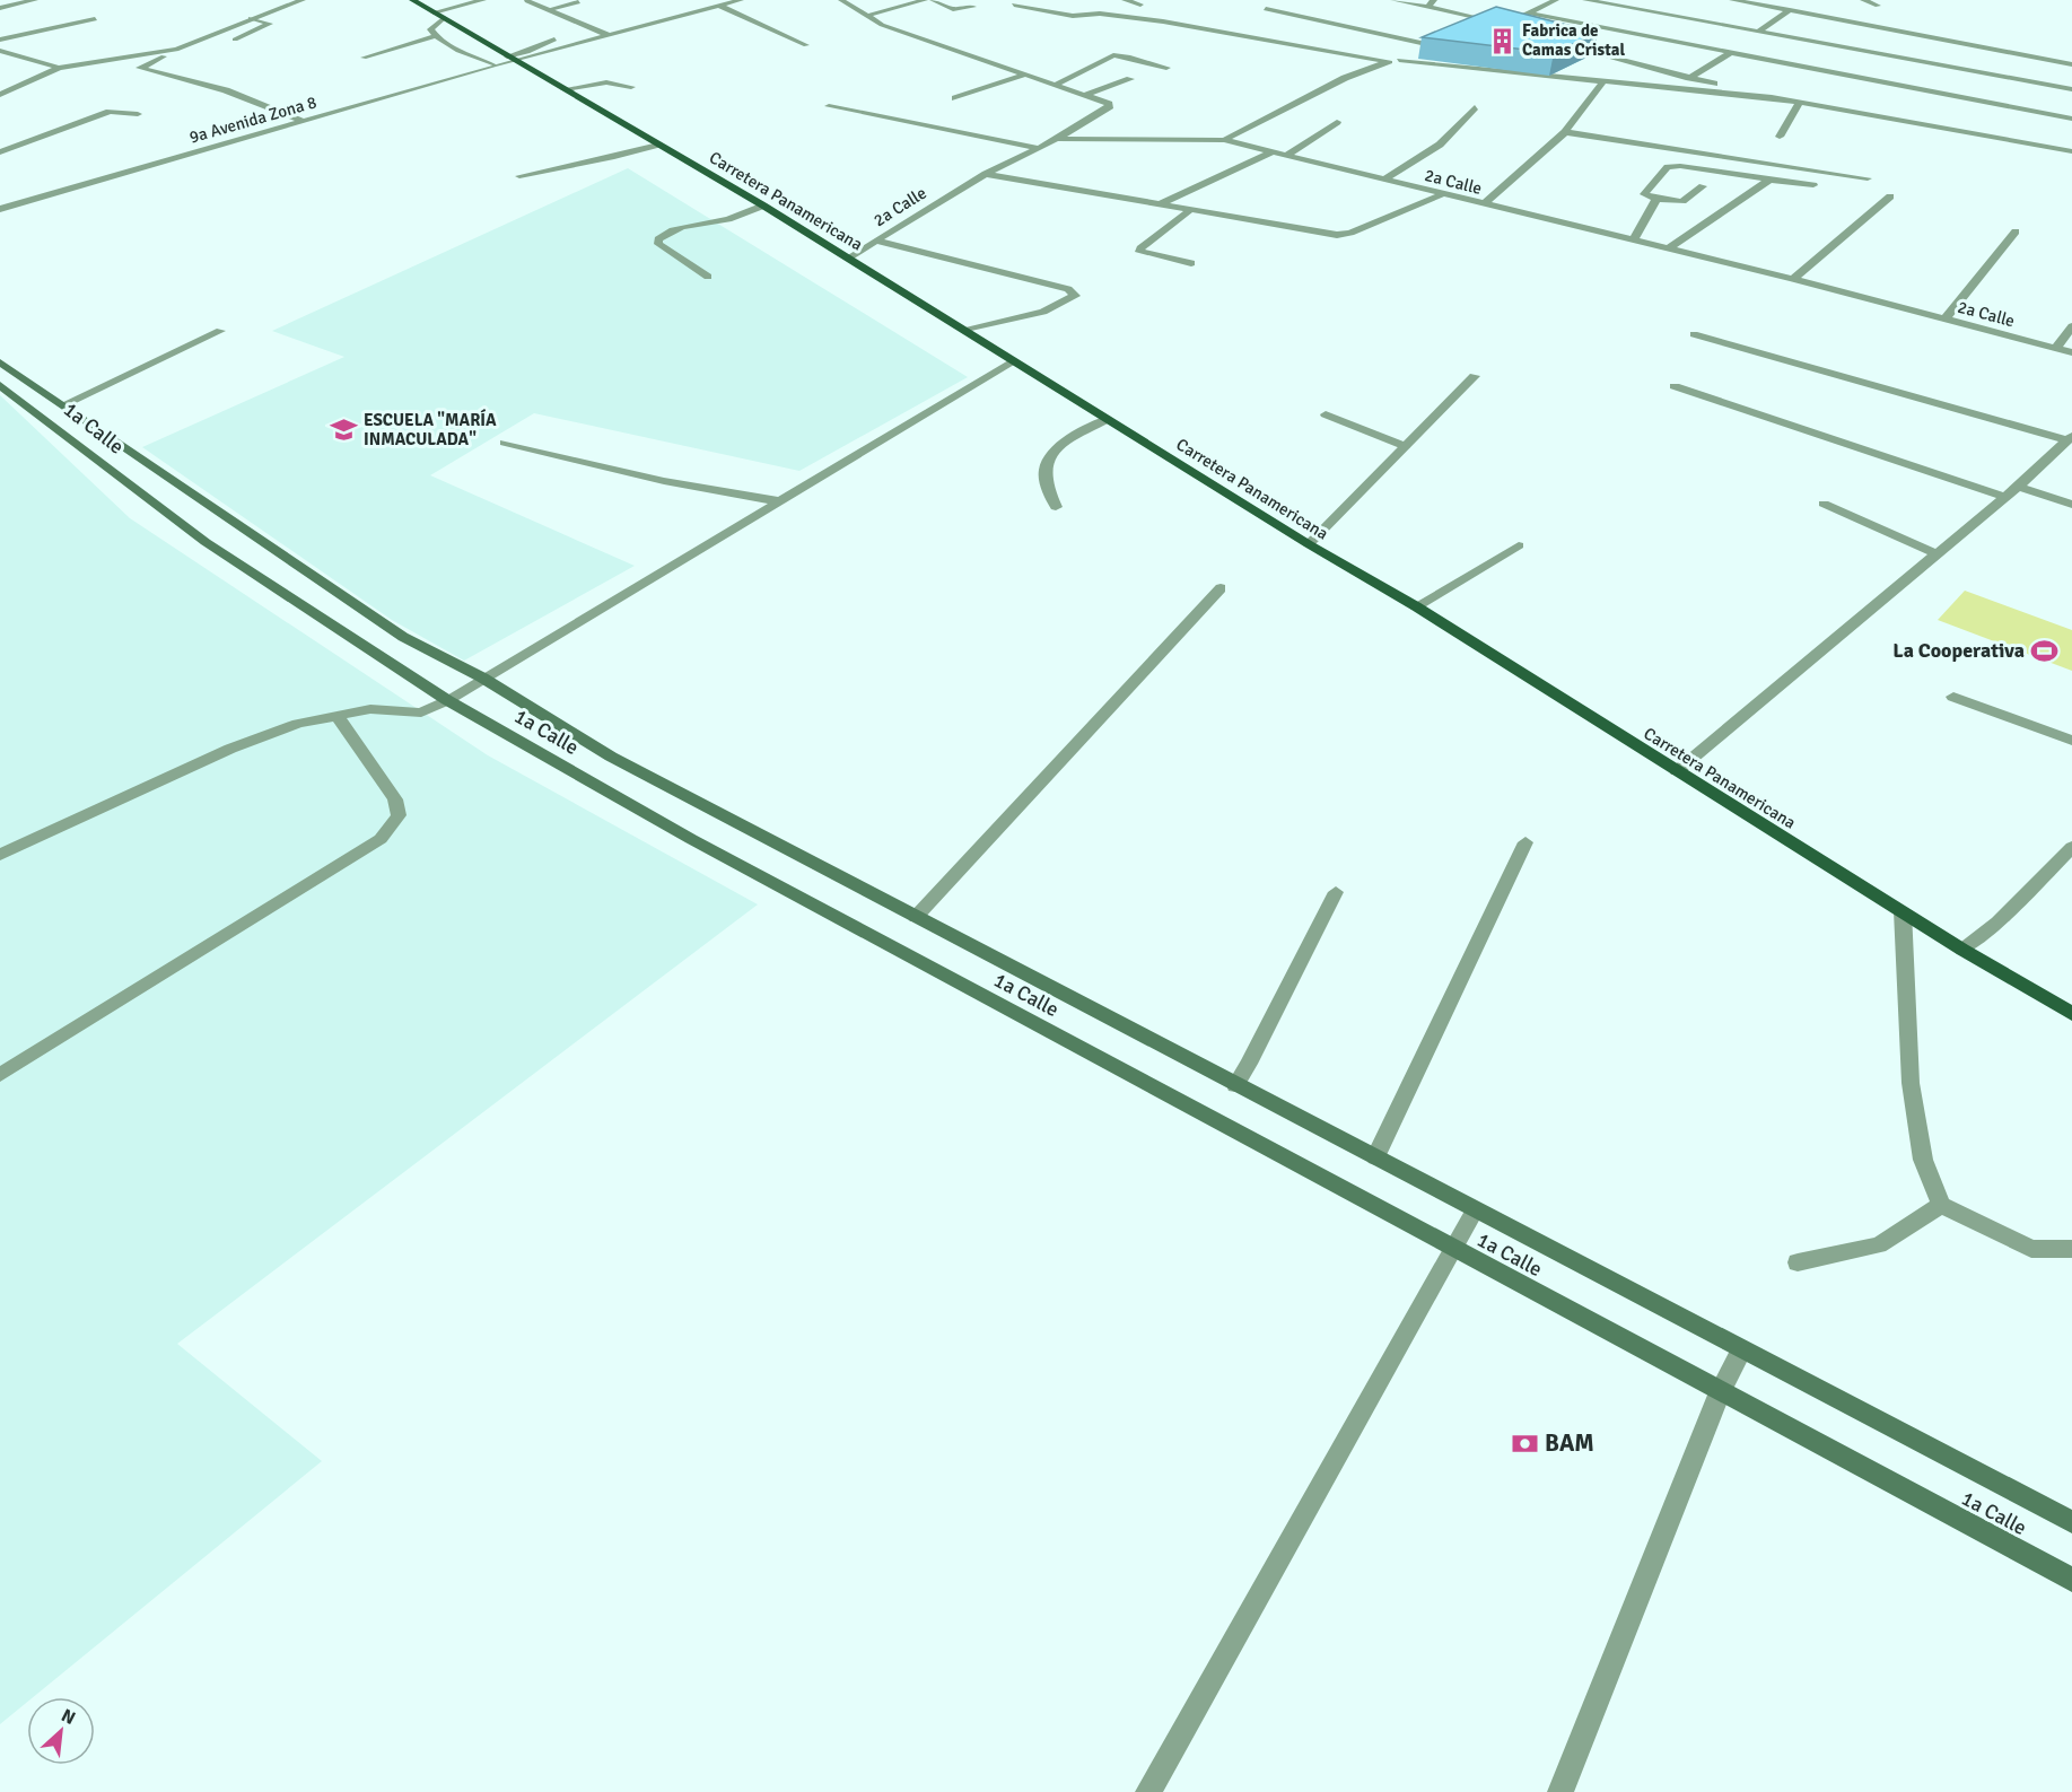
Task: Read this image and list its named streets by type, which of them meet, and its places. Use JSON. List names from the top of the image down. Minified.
{"streets":{"main road":["Carretera Panamericana"],"street":["9a Avenida Zona 8","2a Calle","1a Calle"]},"crossings":[["9a Avenida Zona 8","Carretera Panamericana"],["2a Calle","Carretera Panamericana"]],"places":{"building":["Fabrica de Camas Cristal"],"school or university":["ESCUELA \"MARÍA INMACULADA\""],"sports":["La Cooperativa"],"bank":["BAM"]},"north":"top right"}
